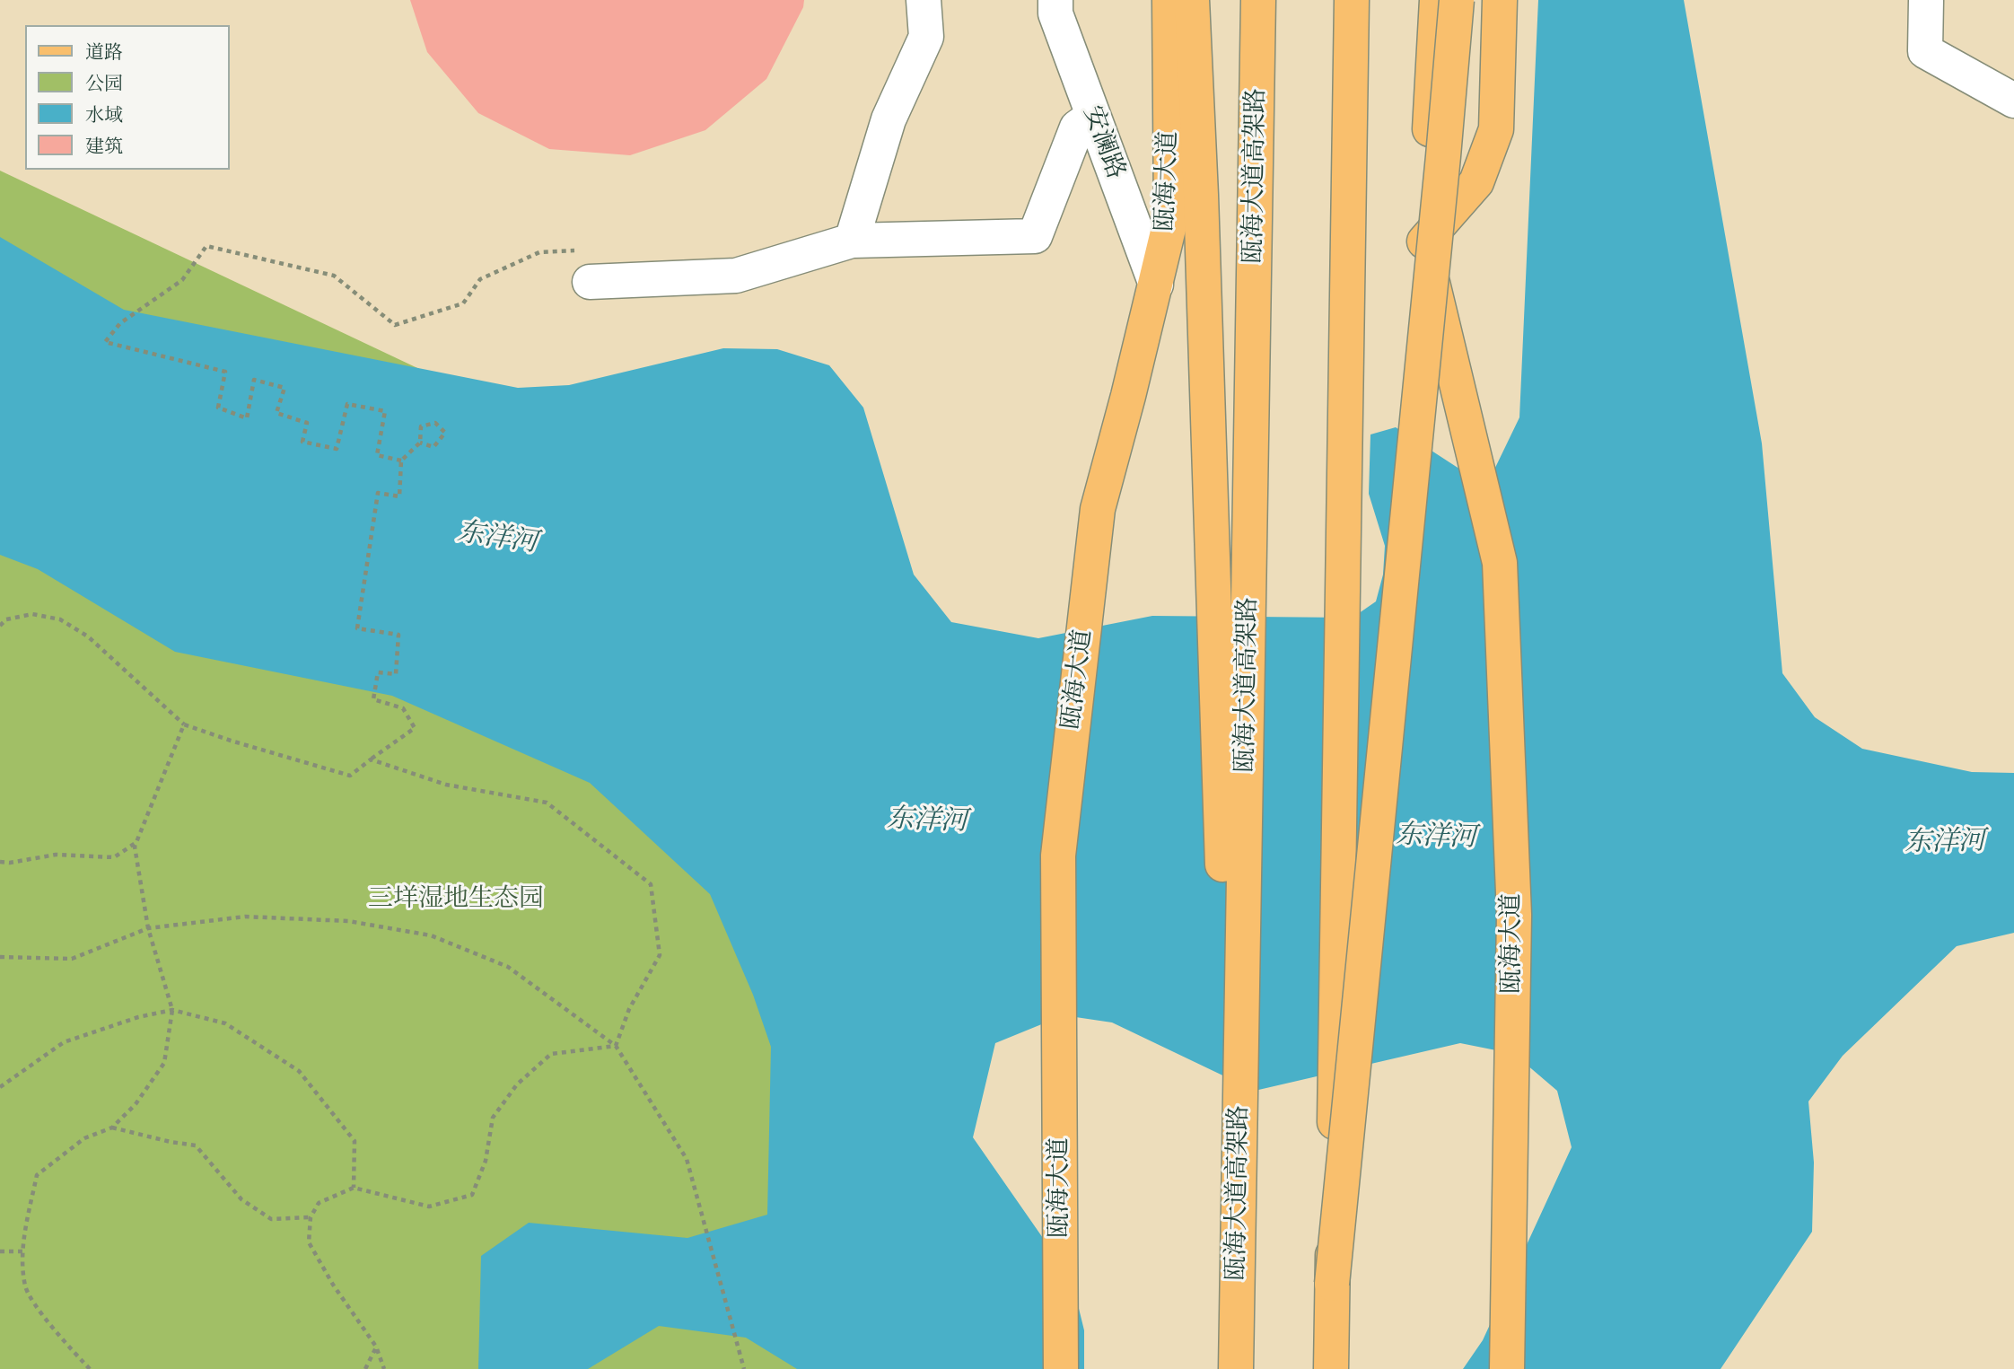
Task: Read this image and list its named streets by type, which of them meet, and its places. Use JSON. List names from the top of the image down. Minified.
{"streets":{"main road":["瓯海大道高架路","瓯海大道"],"street":["安澜路"]},"crossings":[["安澜路","瓯海大道"]],"water":["东洋河"],"parks":["三垟湿地生态园"],"legend":["道路","公园","水域","建筑"]}
